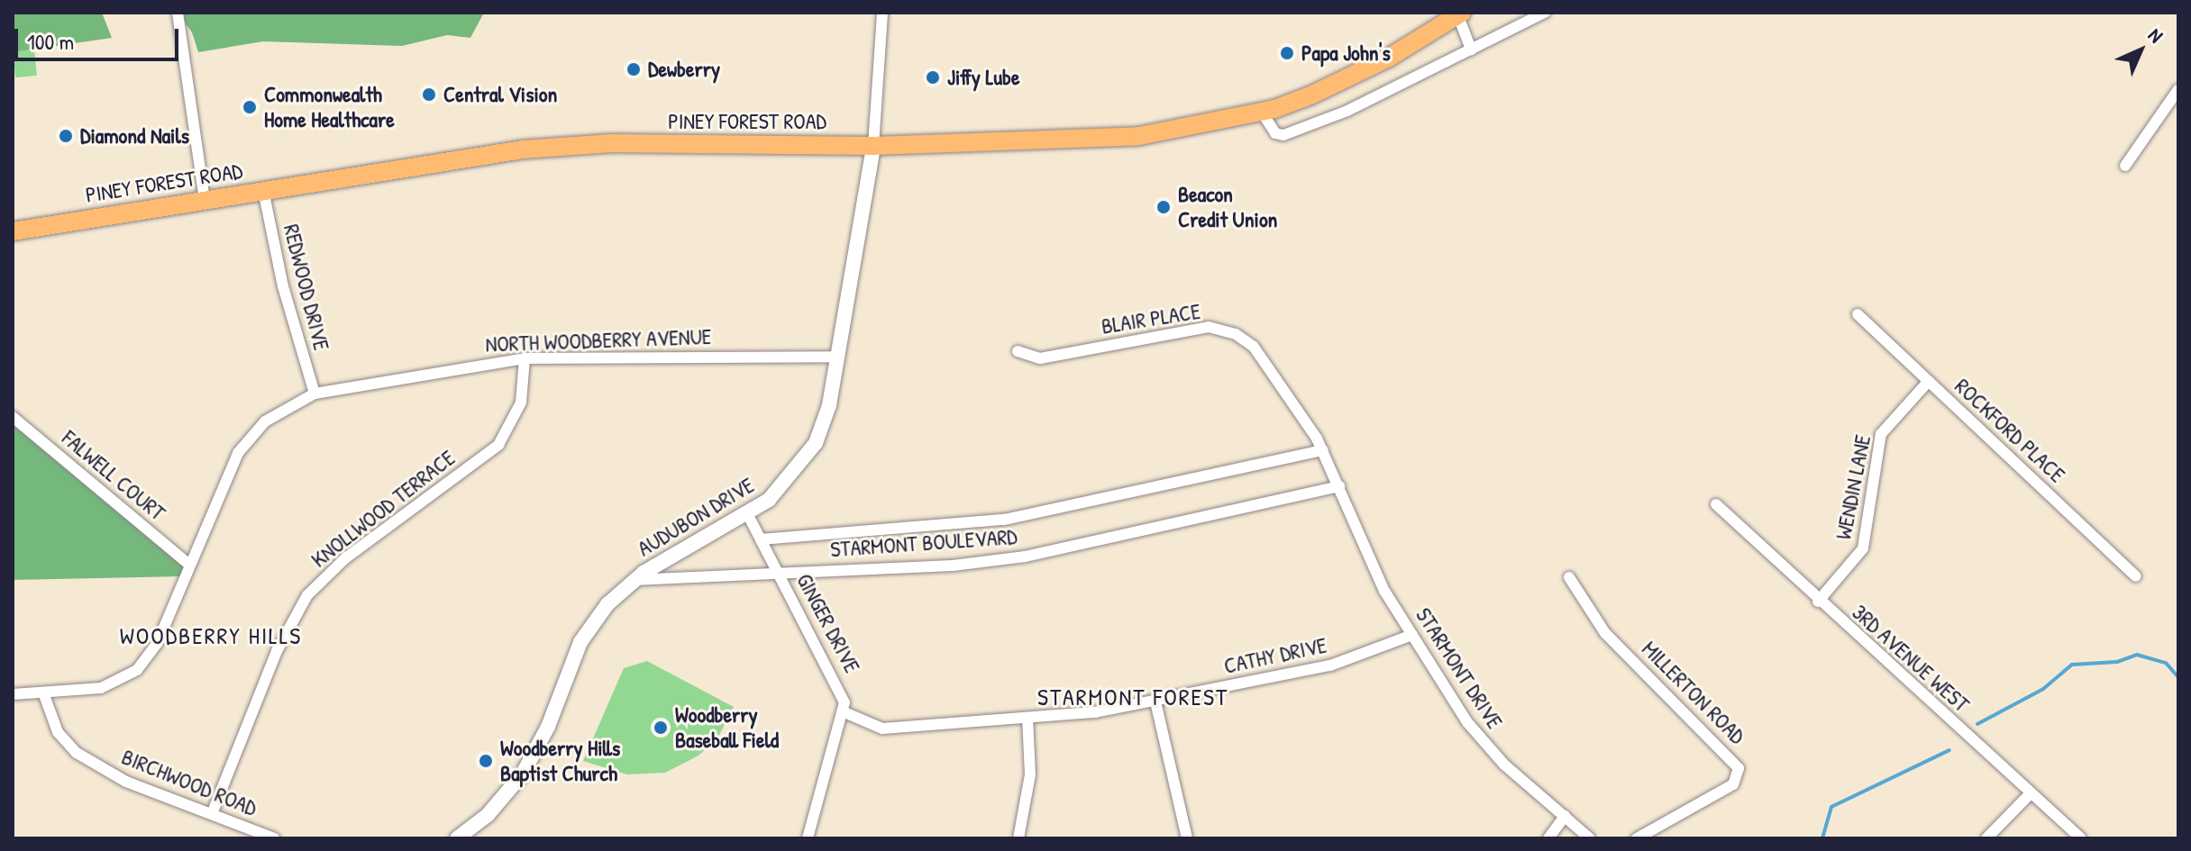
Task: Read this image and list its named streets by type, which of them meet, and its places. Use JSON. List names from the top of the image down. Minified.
{"streets":{"main road":["PINEY FOREST ROAD"],"street":["REDWOOD DRIVE","BLAIR PLACE","NORTH WOODBERRY AVENUE","ROCKFORD PLACE","FALWELL COURT","WENDIN LANE","KNOLLWOOD TERRACE","AUDUBON DRIVE","STARMONT BOULEVARD","GINGER DRIVE","CATHY DRIVE","3RD AVENUE WEST","STARMONT DRIVE","MILLERTON ROAD","BIRCHWOOD ROAD"]},"crossings":[["PINEY FOREST ROAD","REDWOOD DRIVE"],["PINEY FOREST ROAD","AUDUBON DRIVE"],["REDWOOD DRIVE","NORTH WOODBERRY AVENUE"],["BLAIR PLACE","STARMONT BOULEVARD"],["BLAIR PLACE","STARMONT DRIVE"],["NORTH WOODBERRY AVENUE","FALWELL COURT"],["NORTH WOODBERRY AVENUE","KNOLLWOOD TERRACE"],["NORTH WOODBERRY AVENUE","AUDUBON DRIVE"],["NORTH WOODBERRY AVENUE","BIRCHWOOD ROAD"],["ROCKFORD PLACE","WENDIN LANE"],["WENDIN LANE","3RD AVENUE WEST"],["KNOLLWOOD TERRACE","BIRCHWOOD ROAD"],["AUDUBON DRIVE","STARMONT BOULEVARD"],["AUDUBON DRIVE","GINGER DRIVE"],["STARMONT BOULEVARD","GINGER DRIVE"],["STARMONT BOULEVARD","STARMONT DRIVE"],["GINGER DRIVE","CATHY DRIVE"],["CATHY DRIVE","STARMONT DRIVE"]],"districts":["WOODBERRY HILLS","STARMONT FOREST"],"places":["Papa John's","Dewberry","Jiffy Lube","Central Vision","Commonwealth Home Healthcare","Diamond Nails","Beacon Credit Union","Woodberry Baseball Field","Woodberry Hills Baptist Church"],"scale_bar":"100 m","north":"top right"}
